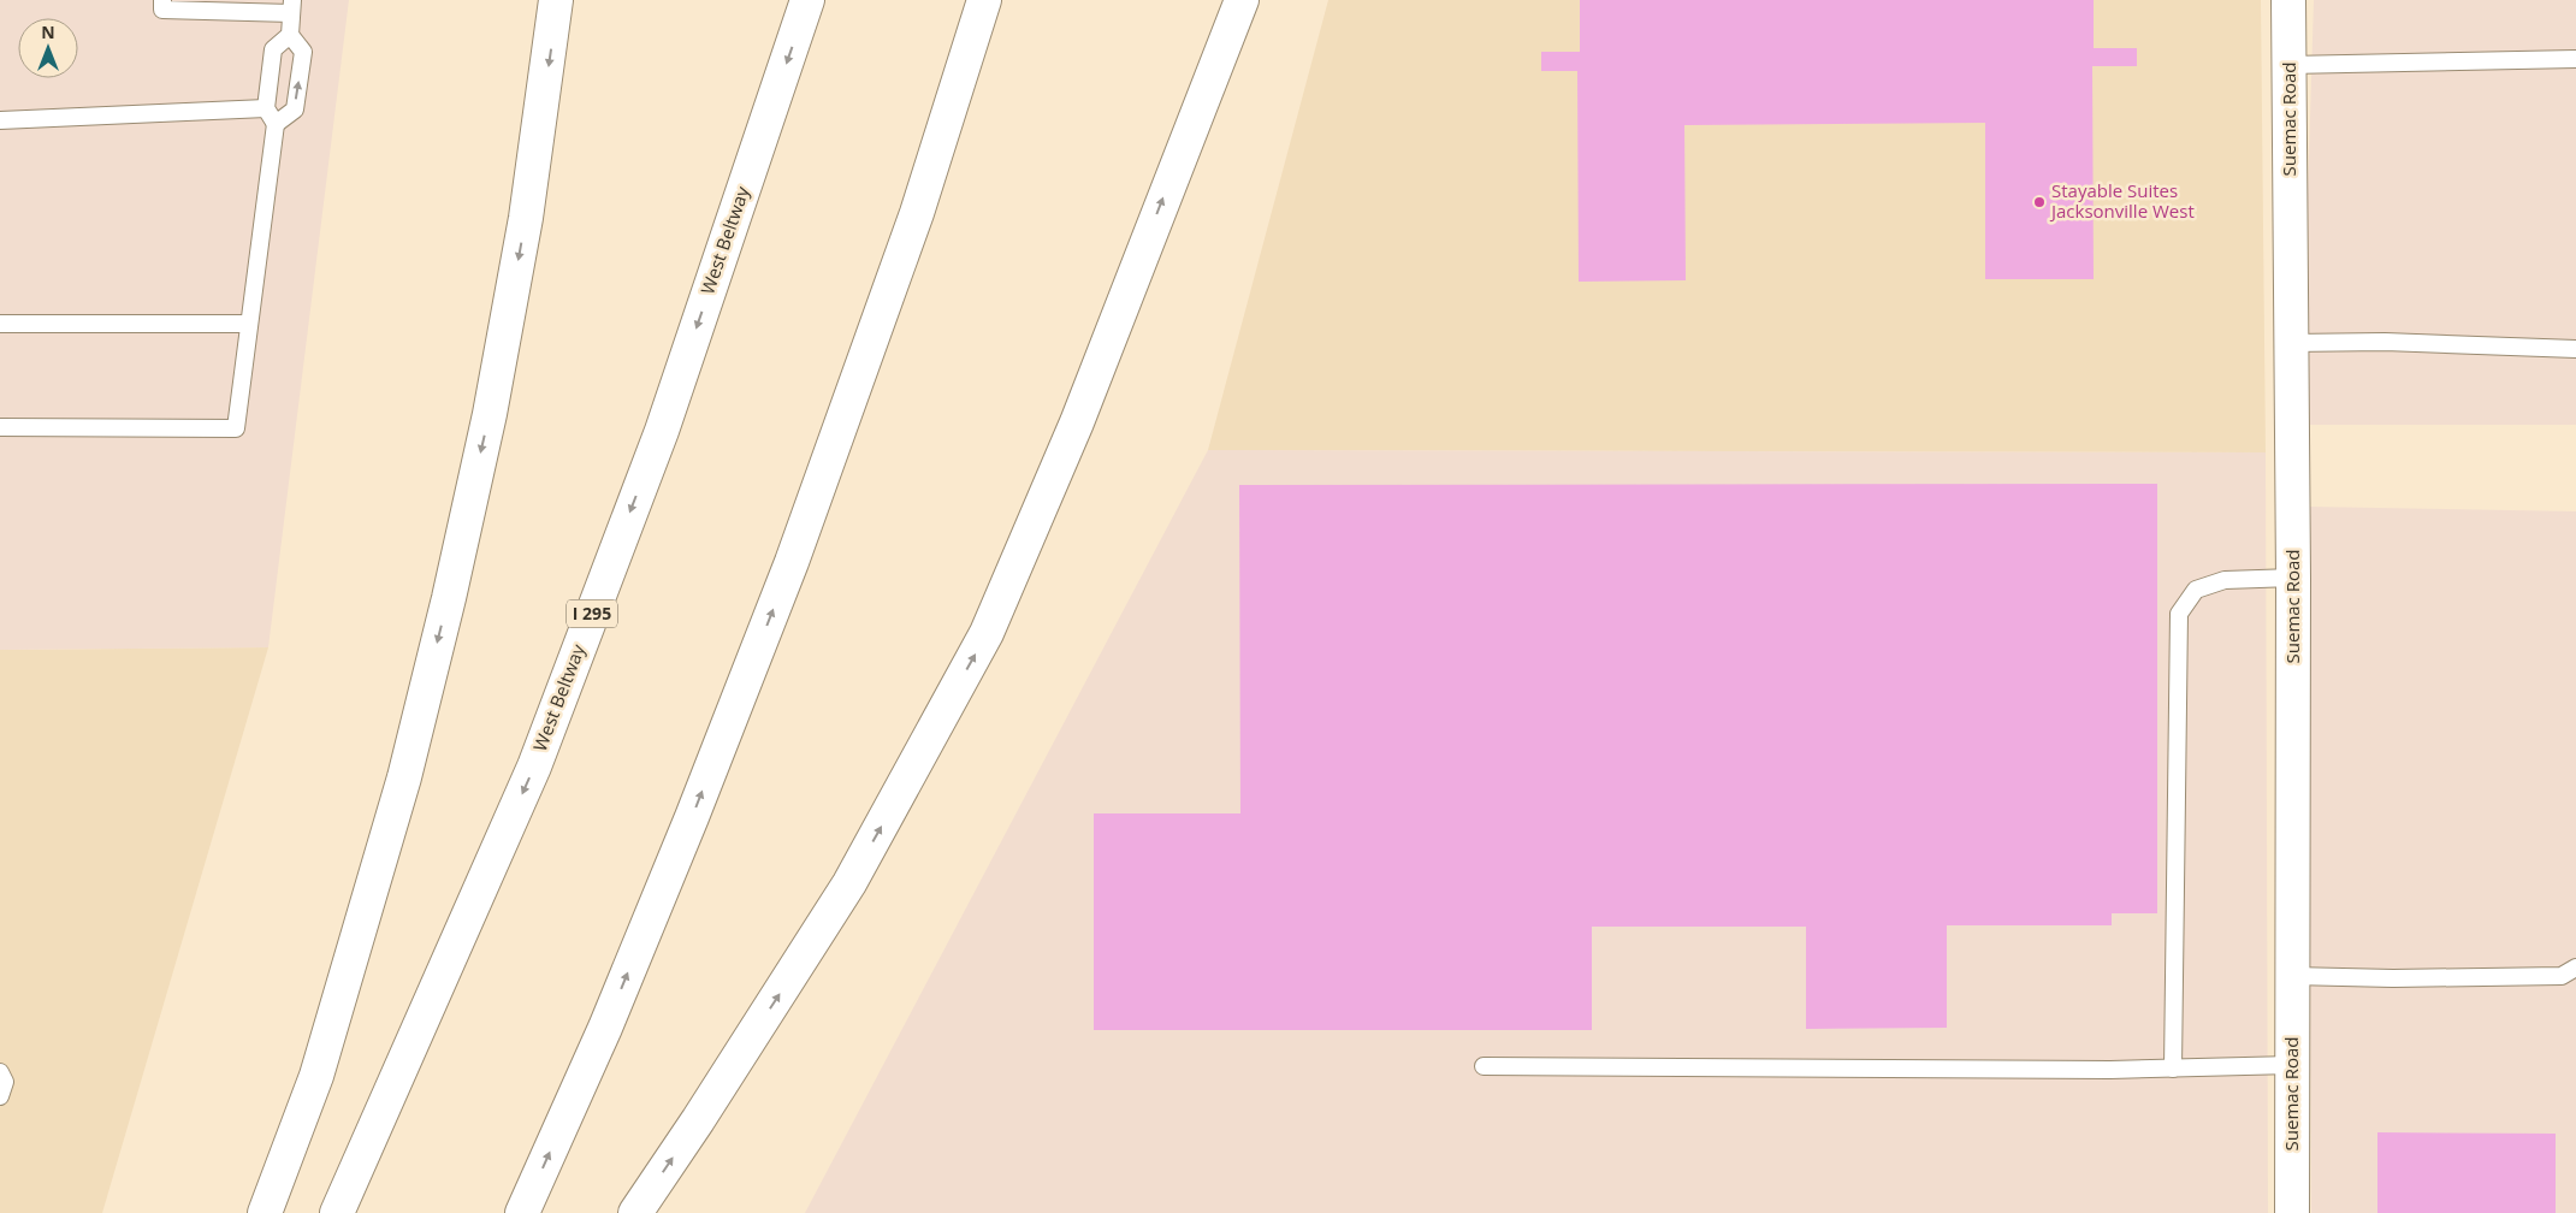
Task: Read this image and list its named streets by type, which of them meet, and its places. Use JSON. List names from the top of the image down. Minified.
{"streets":{"main road":["Suemac Road","West Beltway","I 295"]},"places":["Stayable Suites Jacksonville West"],"north":"top"}
